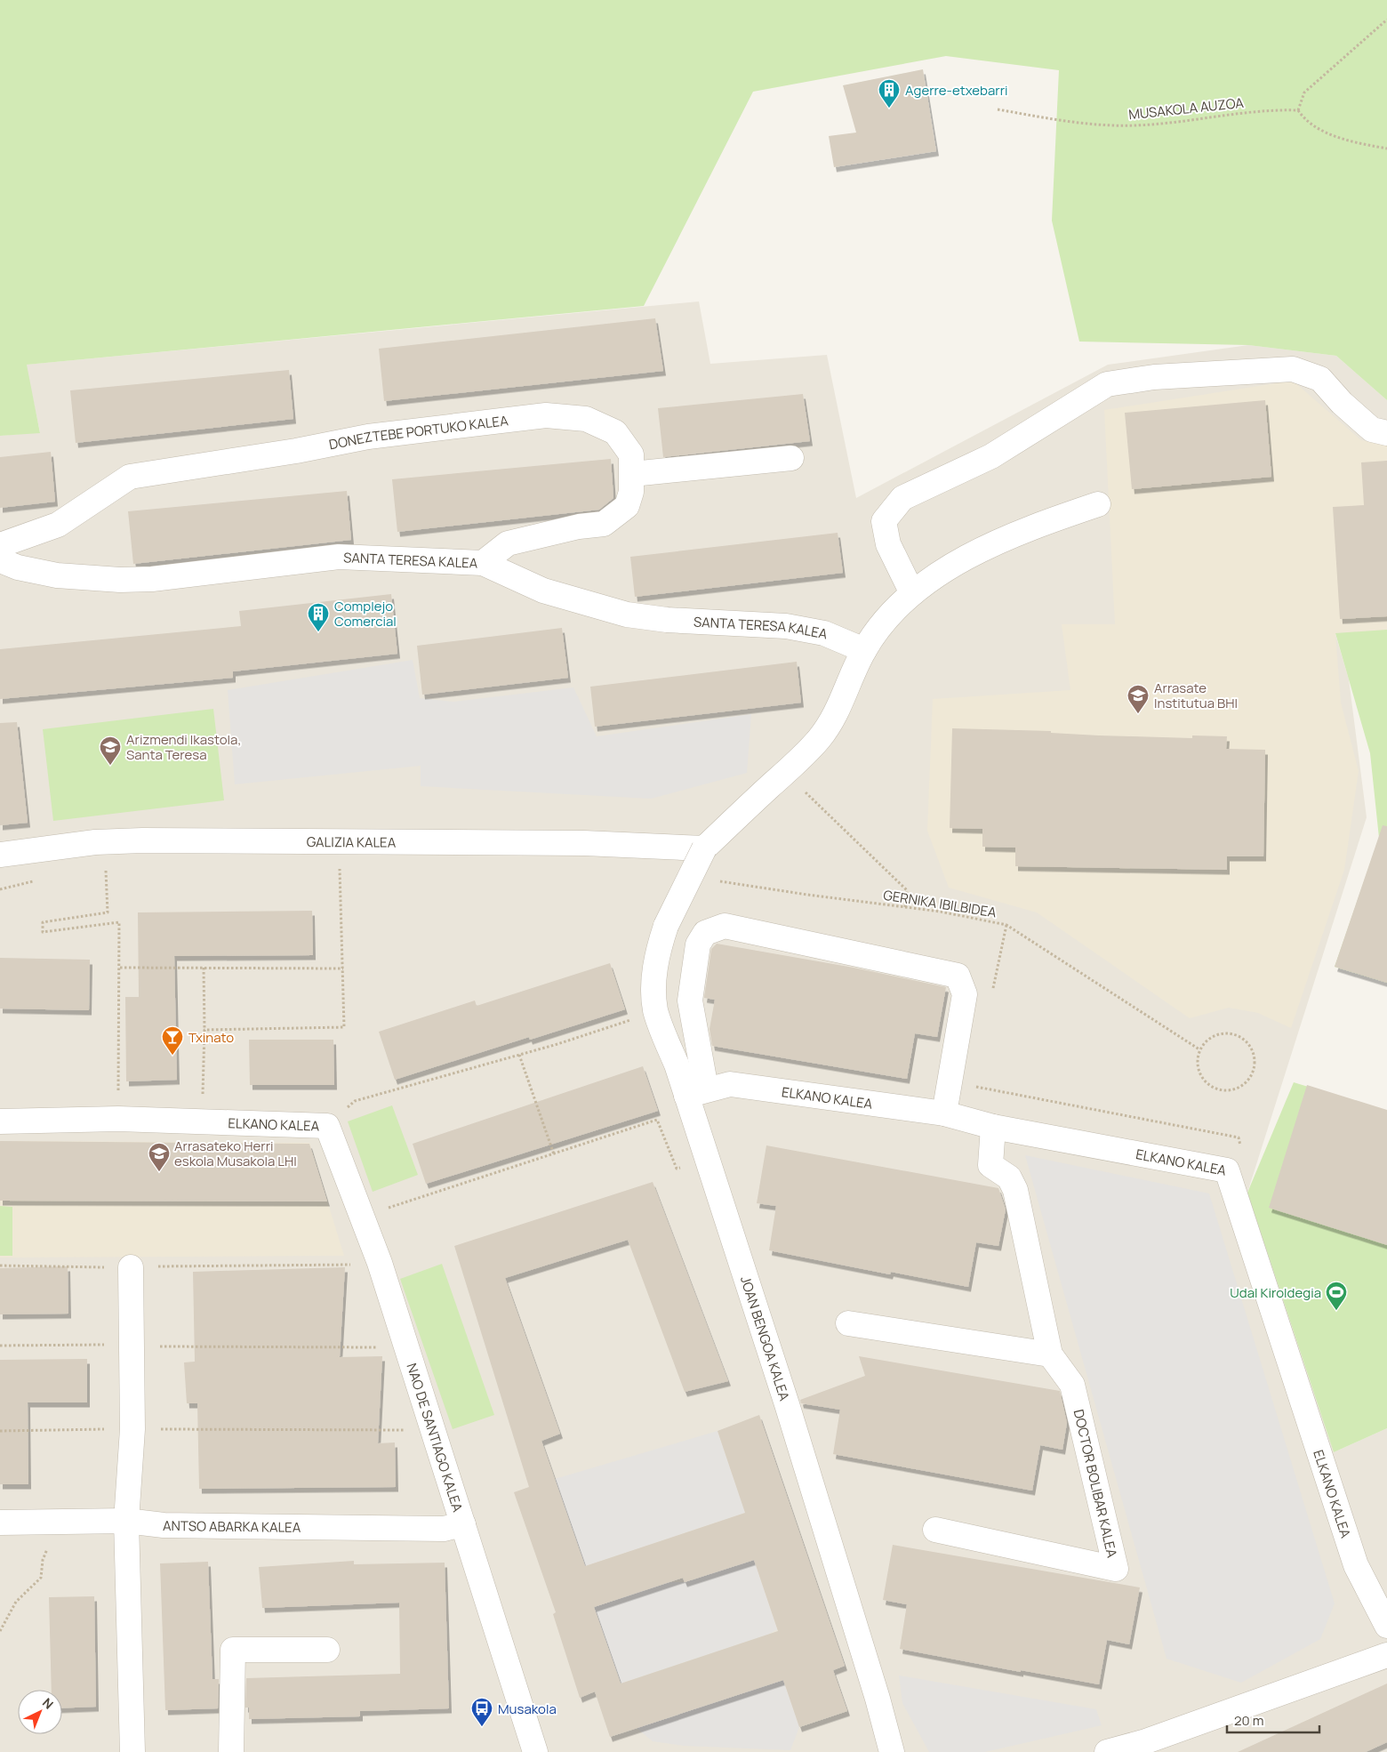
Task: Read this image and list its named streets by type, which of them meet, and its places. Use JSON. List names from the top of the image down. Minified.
{"streets":{"street":["DONEZTEBE PORTUKO KALEA","SANTA TERESA KALEA","GALIZIA KALEA","ELKANO KALEA","JOAN BENGOA KALEA","NAO DE SANTIAGO KALEA","DOCTOR BOLIBAR KALEA","ANTSO ABARKA KALEA"],"path":["MUSAKOLA AUZOA","GERNIKA IBILBIDEA"]},"crossings":[["DONEZTEBE PORTUKO KALEA","SANTA TERESA KALEA"],["GALIZIA KALEA","JOAN BENGOA KALEA"],["ELKANO KALEA","JOAN BENGOA KALEA"],["ELKANO KALEA","NAO DE SANTIAGO KALEA"],["ELKANO KALEA","DOCTOR BOLIBAR KALEA"],["NAO DE SANTIAGO KALEA","ANTSO ABARKA KALEA"]],"places":{"building":["Agerre-etxebarri","Complejo Comercial"],"school or university":["Arrasate Institutua BHI","Arizmendi Ikastola, Santa Teresa","Arrasateko Herri eskola Musakola LHI"],"bar":["Txinato"],"sports":["Udal Kiroldegia"],"bus stop":["Musakola"]},"scale_bar":"20 m","north":"top right"}
